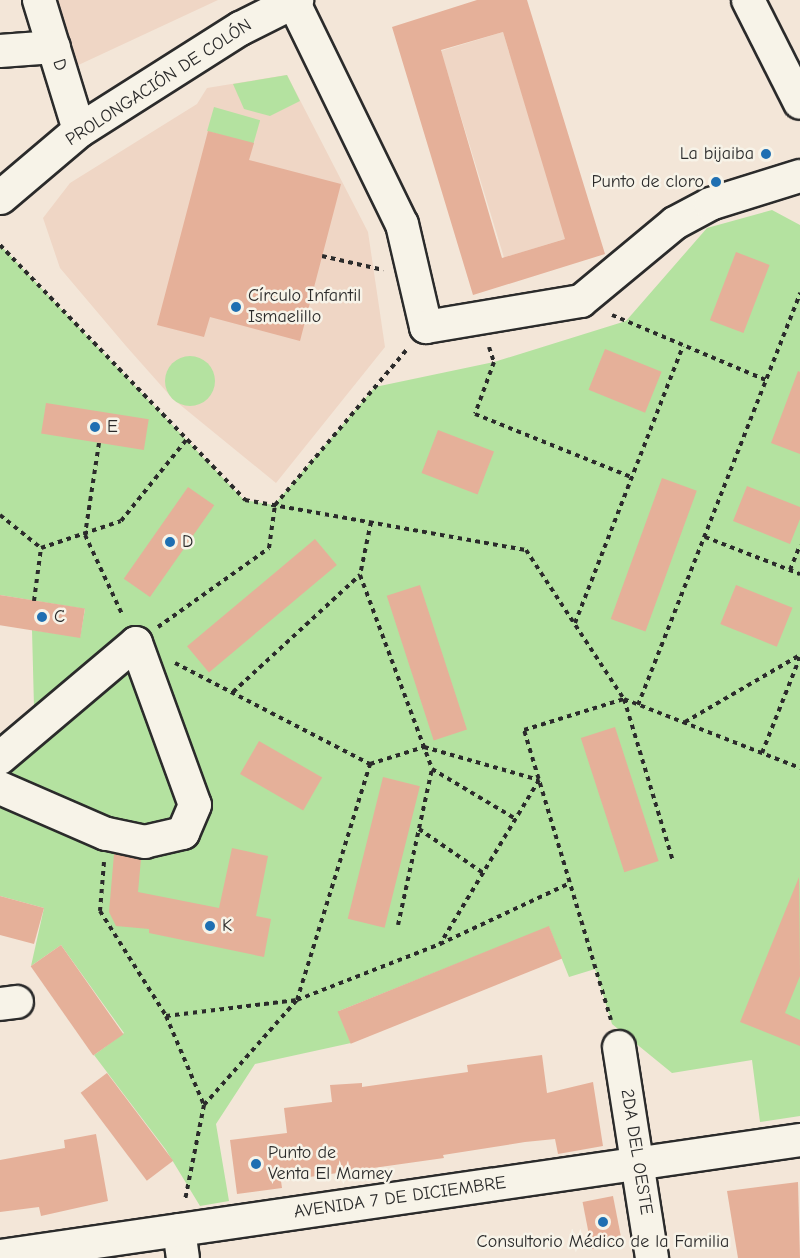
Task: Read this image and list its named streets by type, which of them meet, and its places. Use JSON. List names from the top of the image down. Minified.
{"streets":{"main road":["PROLONGACIÓN DE COLÓN"],"street":["D","2DA DEL OESTE","AVENIDA 7 DE DICIEMBRE"]},"crossings":[["D","PROLONGACIÓN DE COLÓN"],["2DA DEL OESTE","AVENIDA 7 DE DICIEMBRE"]],"places":["La bijaiba","Punto de cloro","Círculo Infantil Ismaelillo","E","D","C","K","Punto de Venta El Mamey","Consultorio Médico de la Familia"]}
